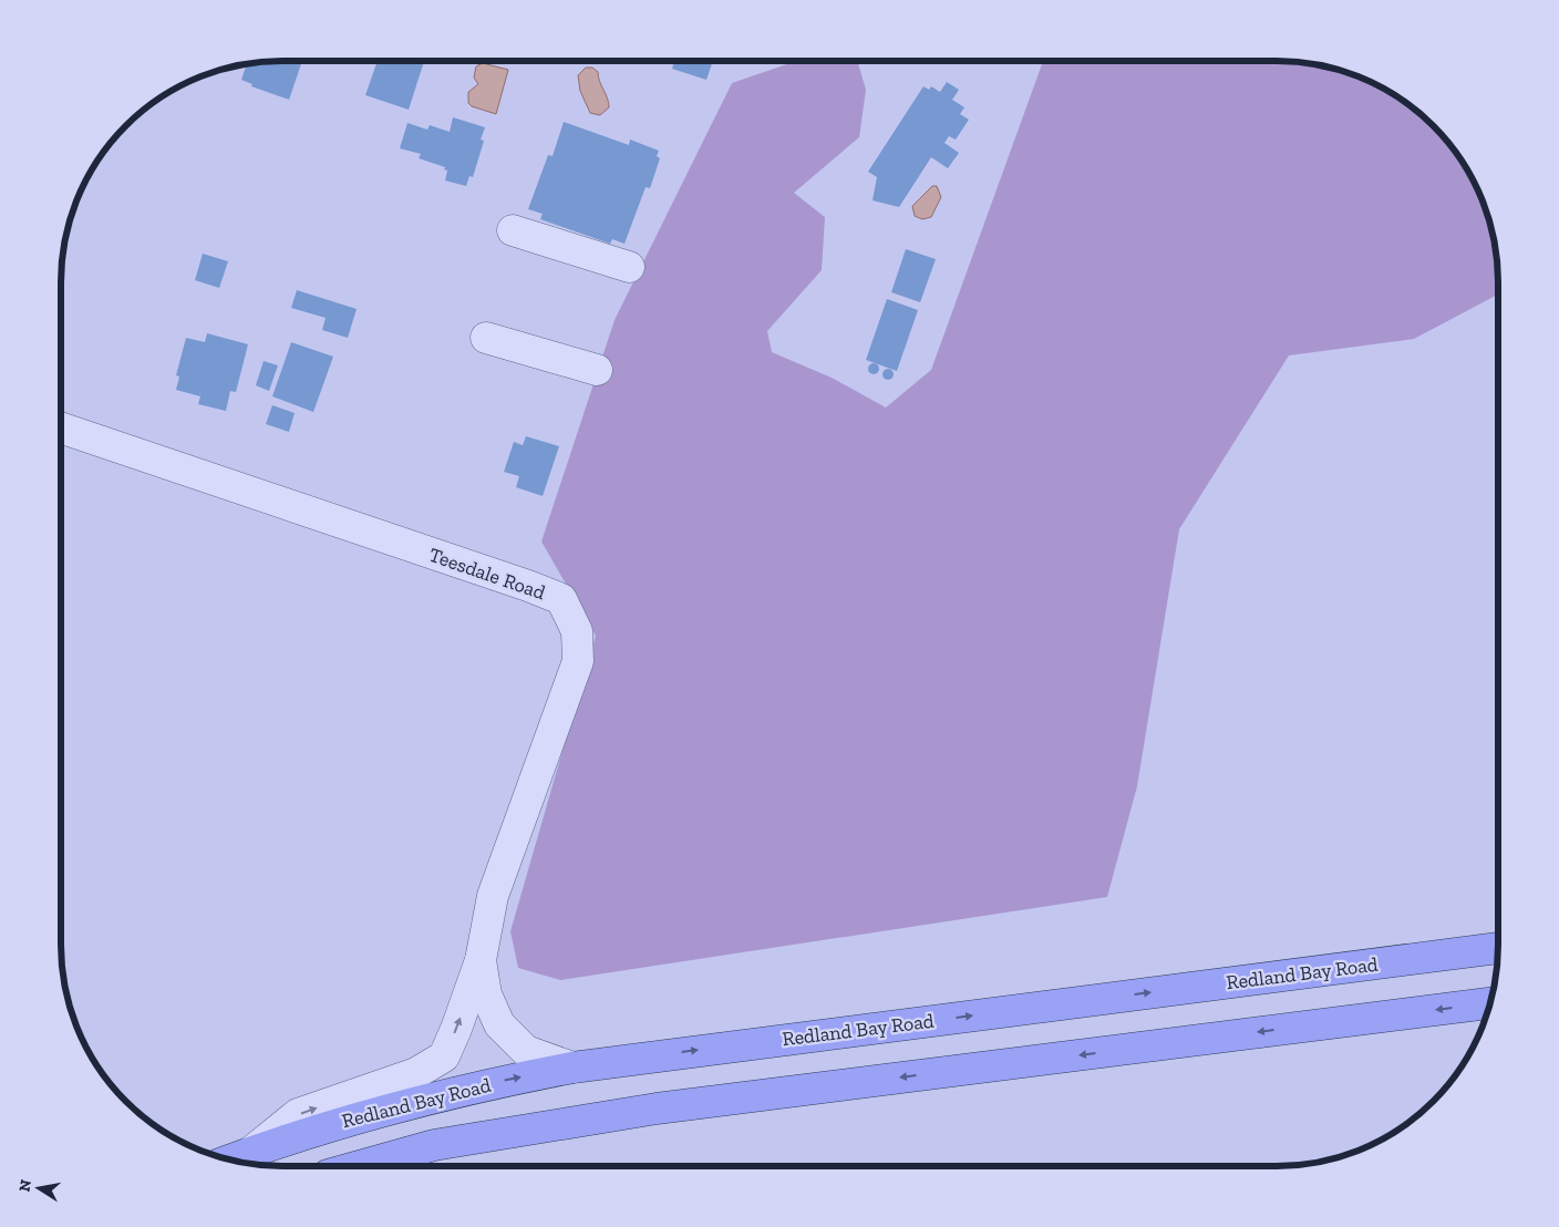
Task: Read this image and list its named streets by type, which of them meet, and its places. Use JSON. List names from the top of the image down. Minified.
{"streets":{"main road":["Redland Bay Road"],"street":["Teesdale Road"]},"crossings":[["Teesdale Road","Redland Bay Road"]],"north":"left"}
